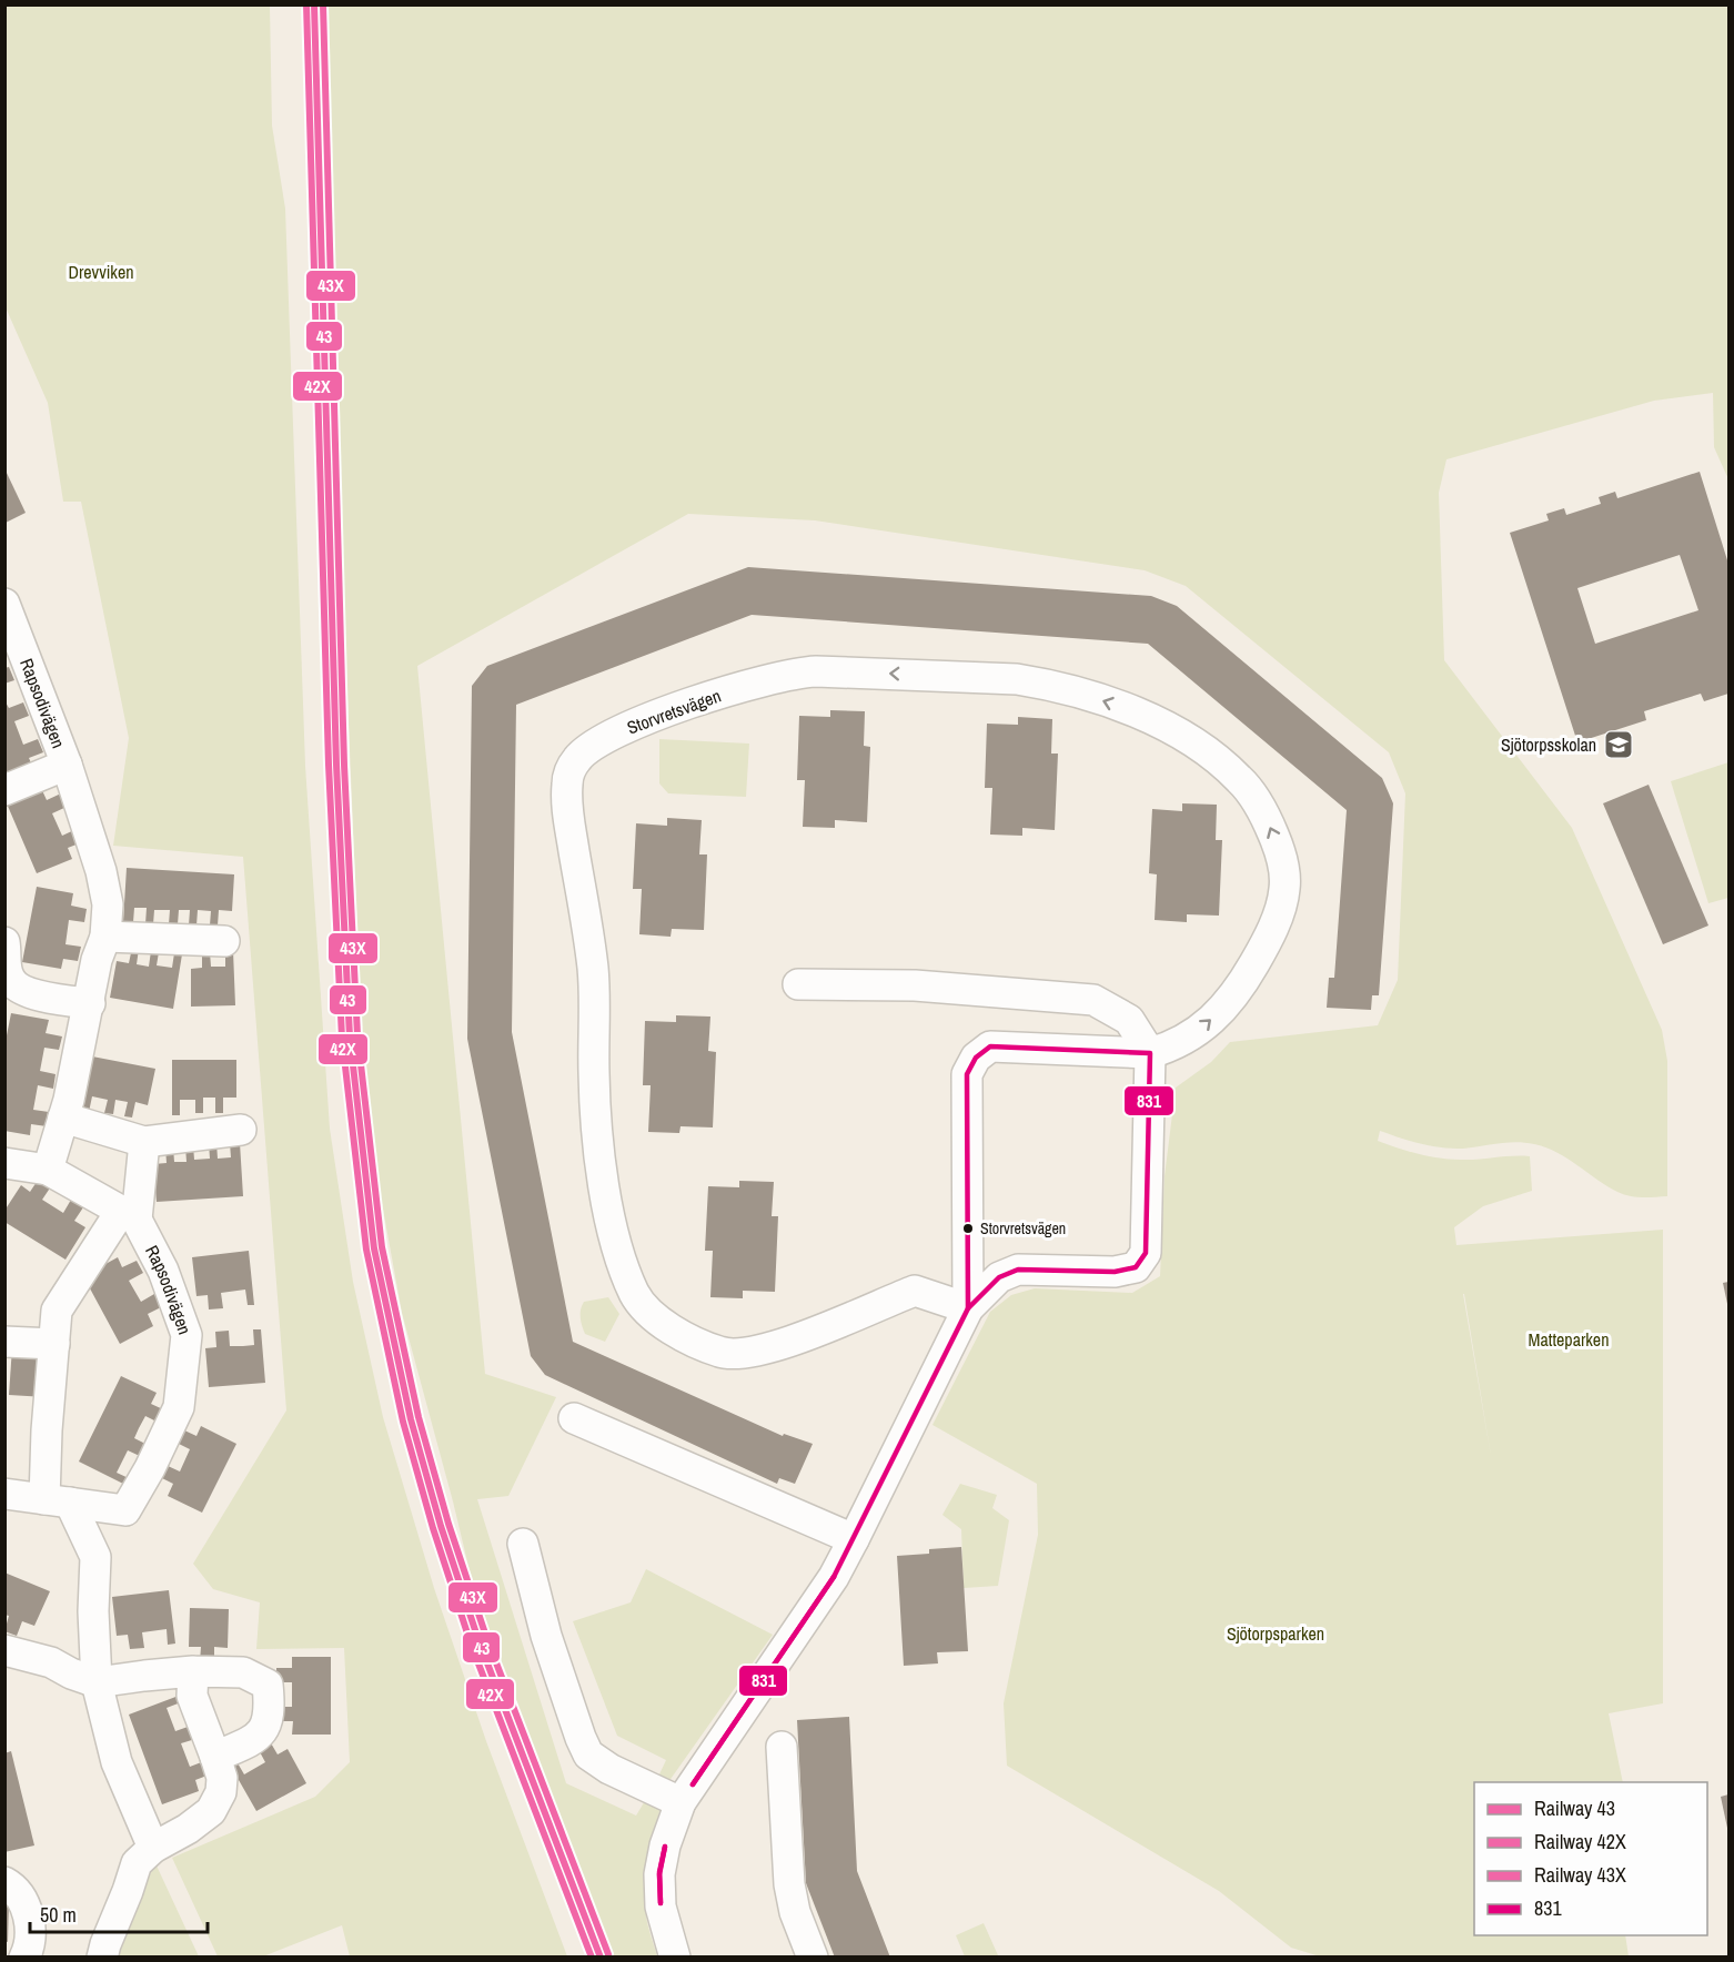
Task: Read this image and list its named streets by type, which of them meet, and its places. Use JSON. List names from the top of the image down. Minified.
{"streets":{"street":["Rapsodivägen","Storvretsvägen"]},"parks":["Drevviken","Matteparken","Sjötorpsparken"],"places":{"school or university":["Sjötorpsskolan"],"other":["Storvretsvägen"]},"lines":["rail line 43","rail line 42X","rail line 43X","transit line 831"],"legend":["Railway 43","Railway 42X","Railway 43X","831"],"scale_bar":"50 m"}
